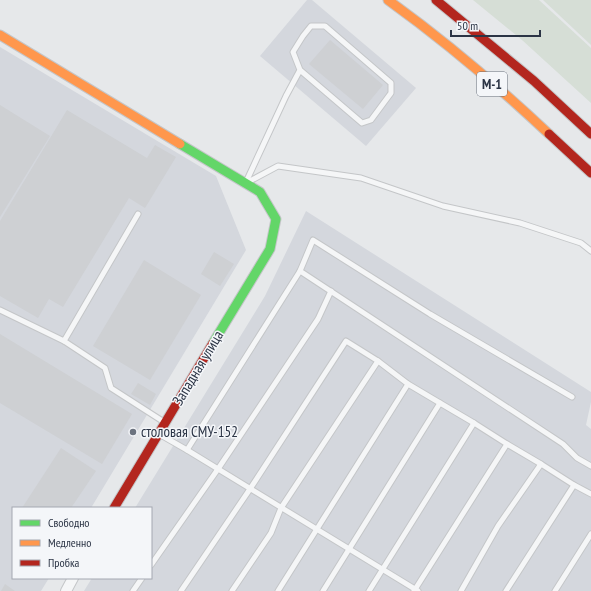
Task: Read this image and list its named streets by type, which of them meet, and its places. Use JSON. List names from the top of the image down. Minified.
{"streets":{"main road":["М-1","Западная улица"]},"places":["столовая СМУ-152"],"legend":["Свободно","Медленно","Пробка"],"scale_bar":"50 m"}
